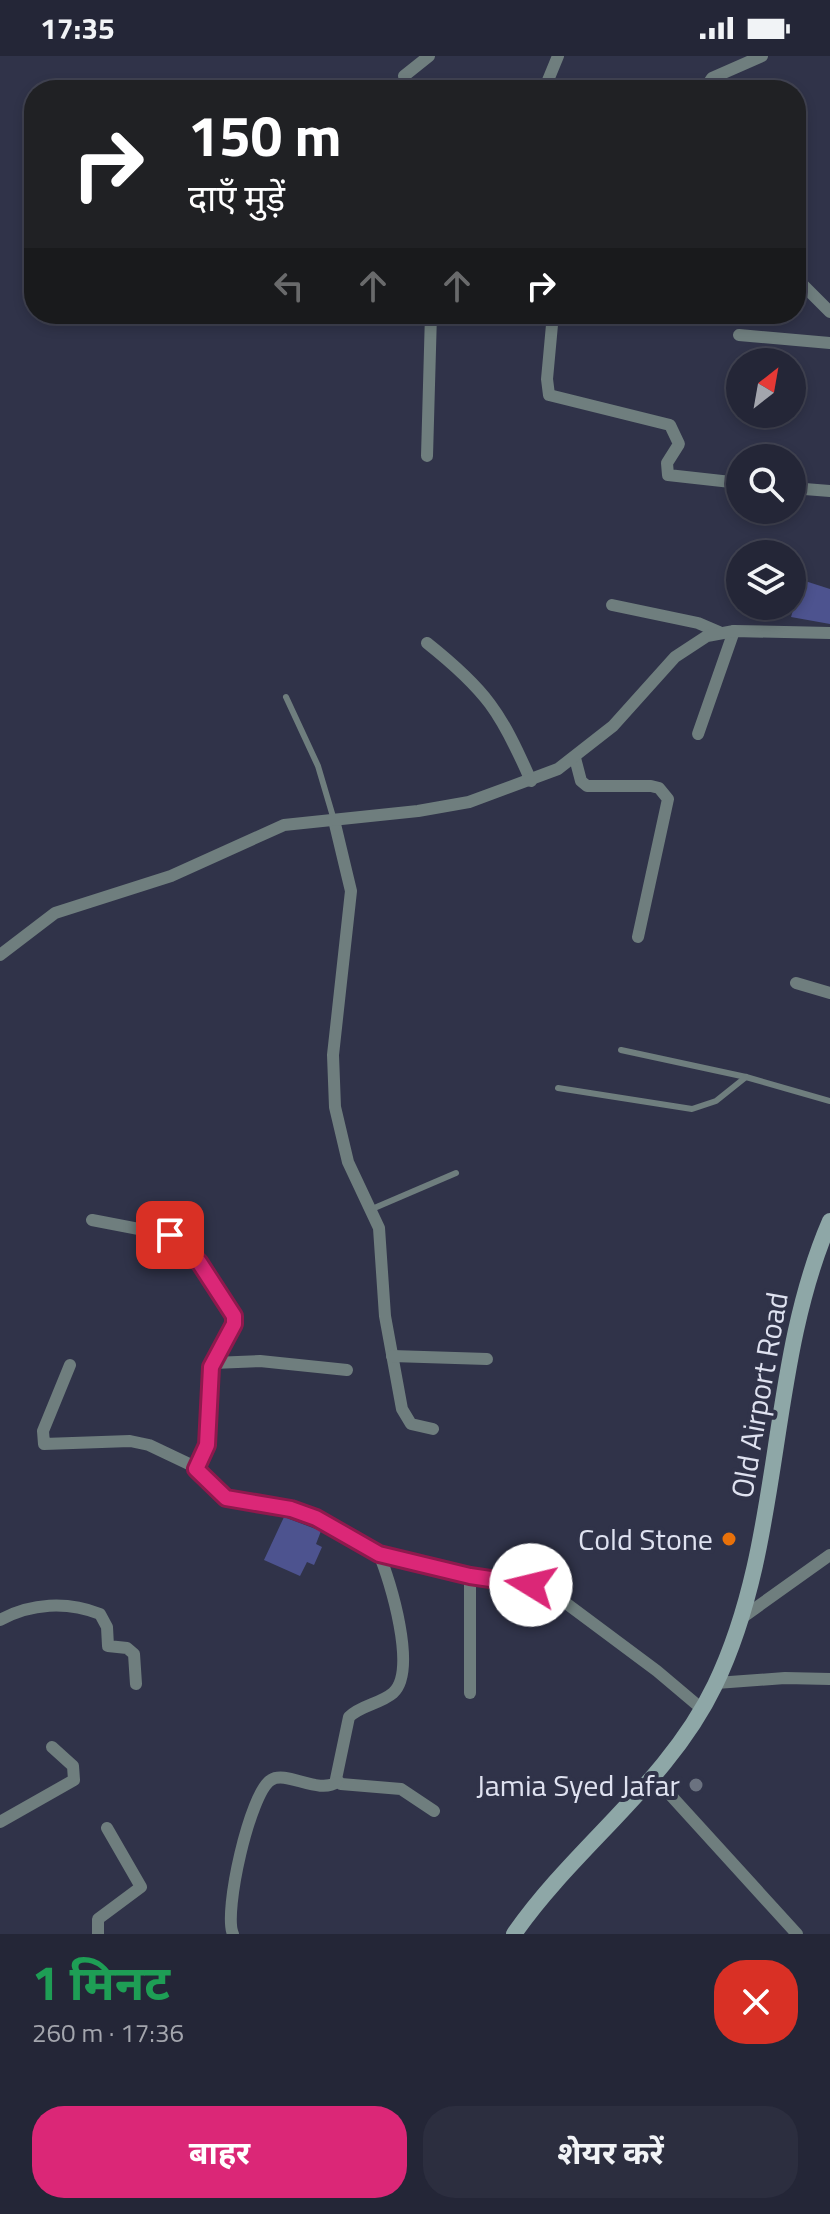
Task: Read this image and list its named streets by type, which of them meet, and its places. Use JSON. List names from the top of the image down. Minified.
{"streets":{"main road":["Old Airport Road"]},"places":["Cold Stone","Jamia Syed Jafar"],"north":"top right","page":{"status":"17:35","turn":["150 m","दाएँ मुड़ें"],"heading":["1 मिनट","260 m · 17:36"],"buttons":["बाहर","शेयर करें"]}}
